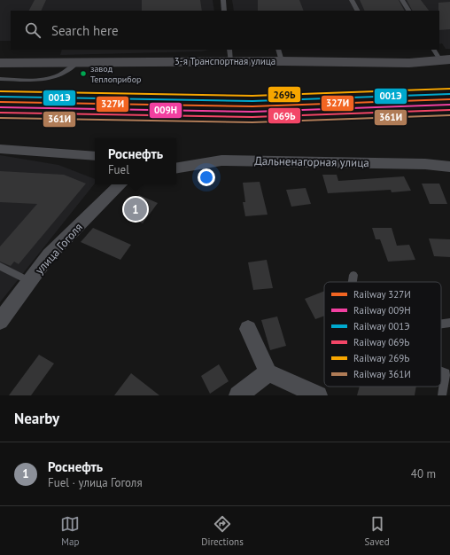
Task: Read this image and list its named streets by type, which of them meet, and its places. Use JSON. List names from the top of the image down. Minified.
{"streets":{"street":["3-я Транспортная улица","Дальненагорная улица","улица Гоголя"]},"places":["завод Теплоприбор"],"lines":["rail line 269Ь","rail line 001Э","rail line 327И","rail line 009Н","rail line 069Ь","rail line 361И"],"legend":["Railway 327И","Railway 009Н","Railway 001Э","Railway 069Ь","Railway 269Ь","Railway 361И"],"page":{"search":"Search here","popup":["Роснефть","Fuel"],"pins":"1","heading":"Nearby","list":[{"mark":"1","name":"Роснефть","note":"Fuel · улица Гоголя","value":"40 m"}],"nav":["Map","Directions","Saved"]}}
